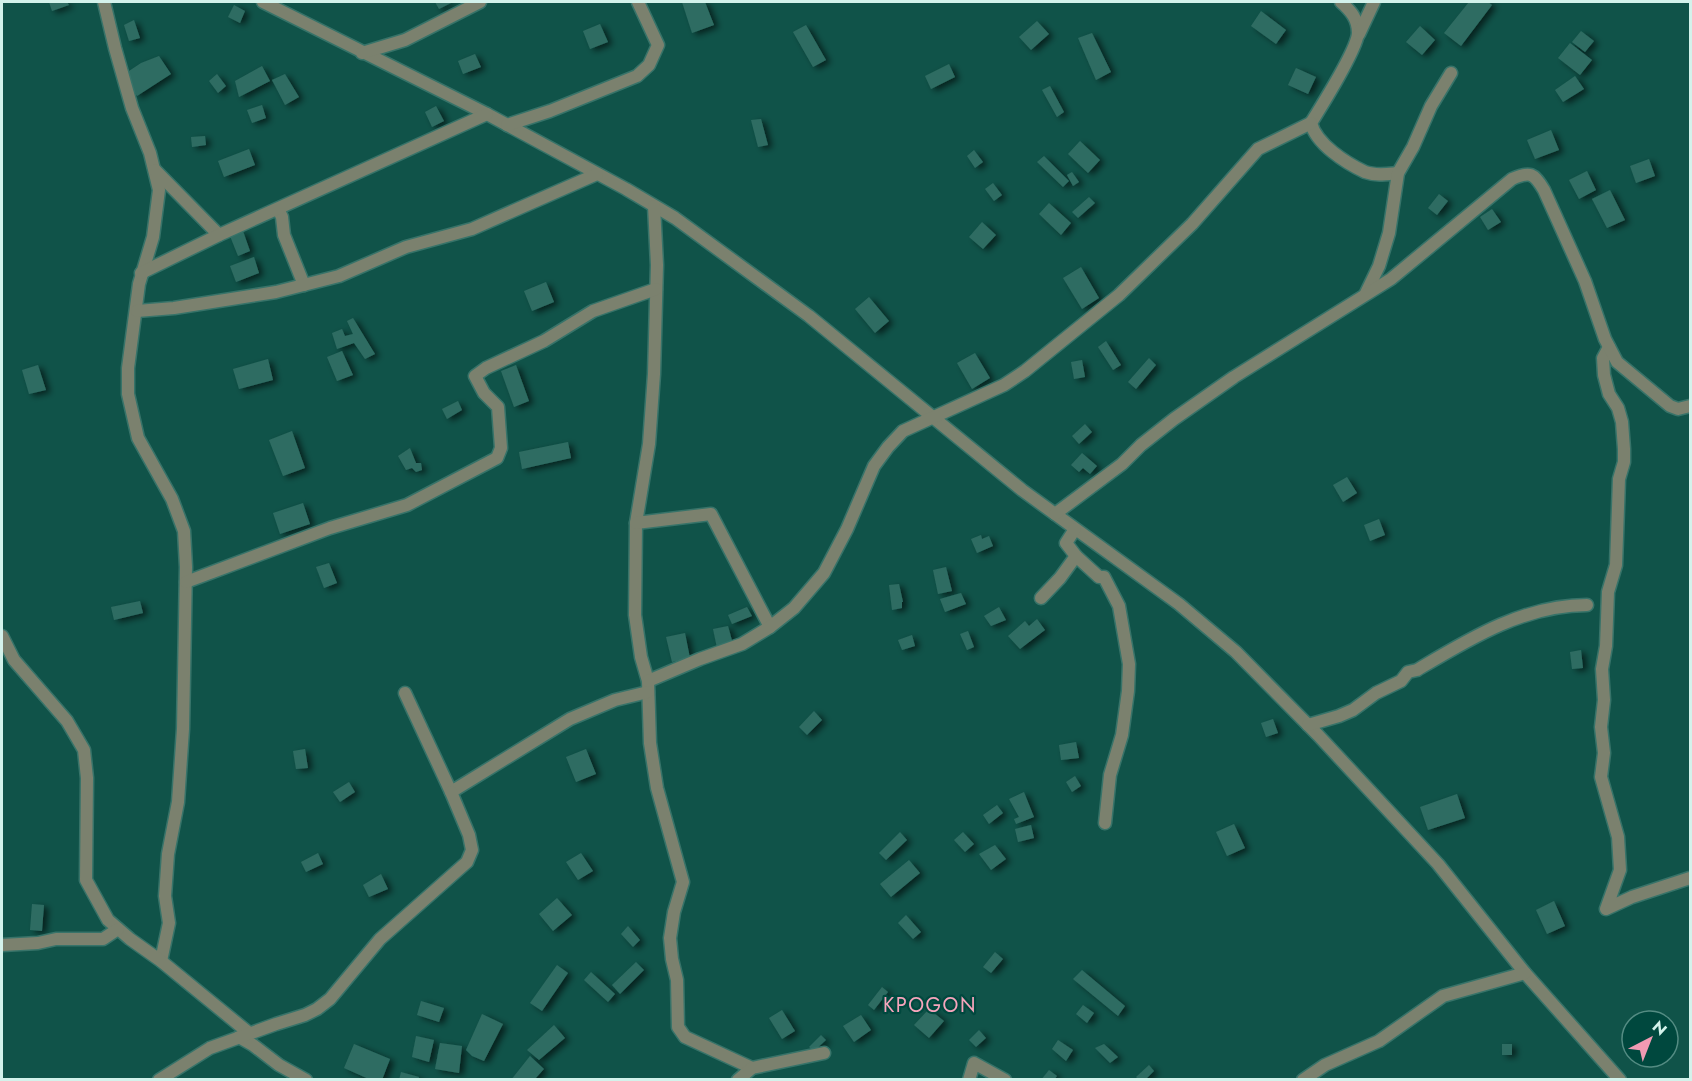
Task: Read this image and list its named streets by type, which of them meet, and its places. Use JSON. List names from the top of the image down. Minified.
{"districts":["KPOGON"],"north":"top right"}
